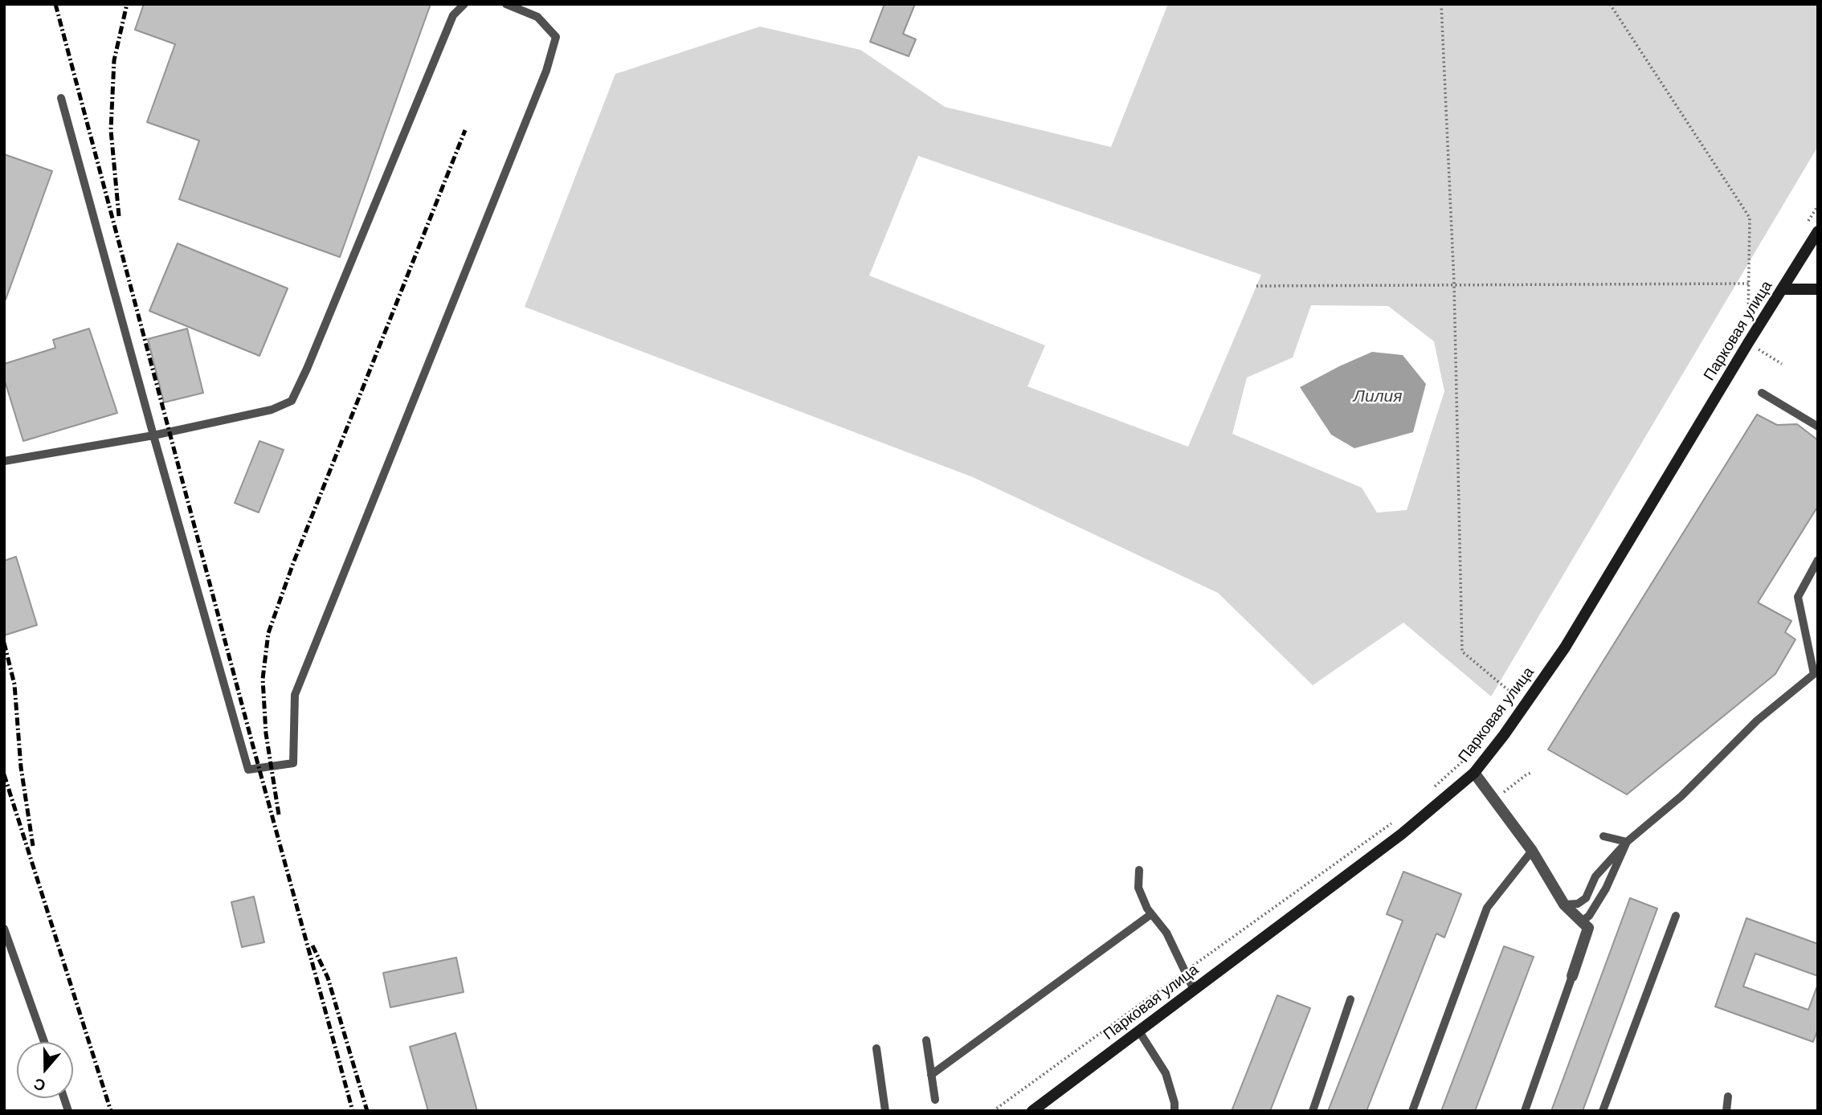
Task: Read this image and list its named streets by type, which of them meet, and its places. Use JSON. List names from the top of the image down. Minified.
{"streets":{"main road":["Парковая улица"]},"water":["Лилия"],"north":"bottom"}
